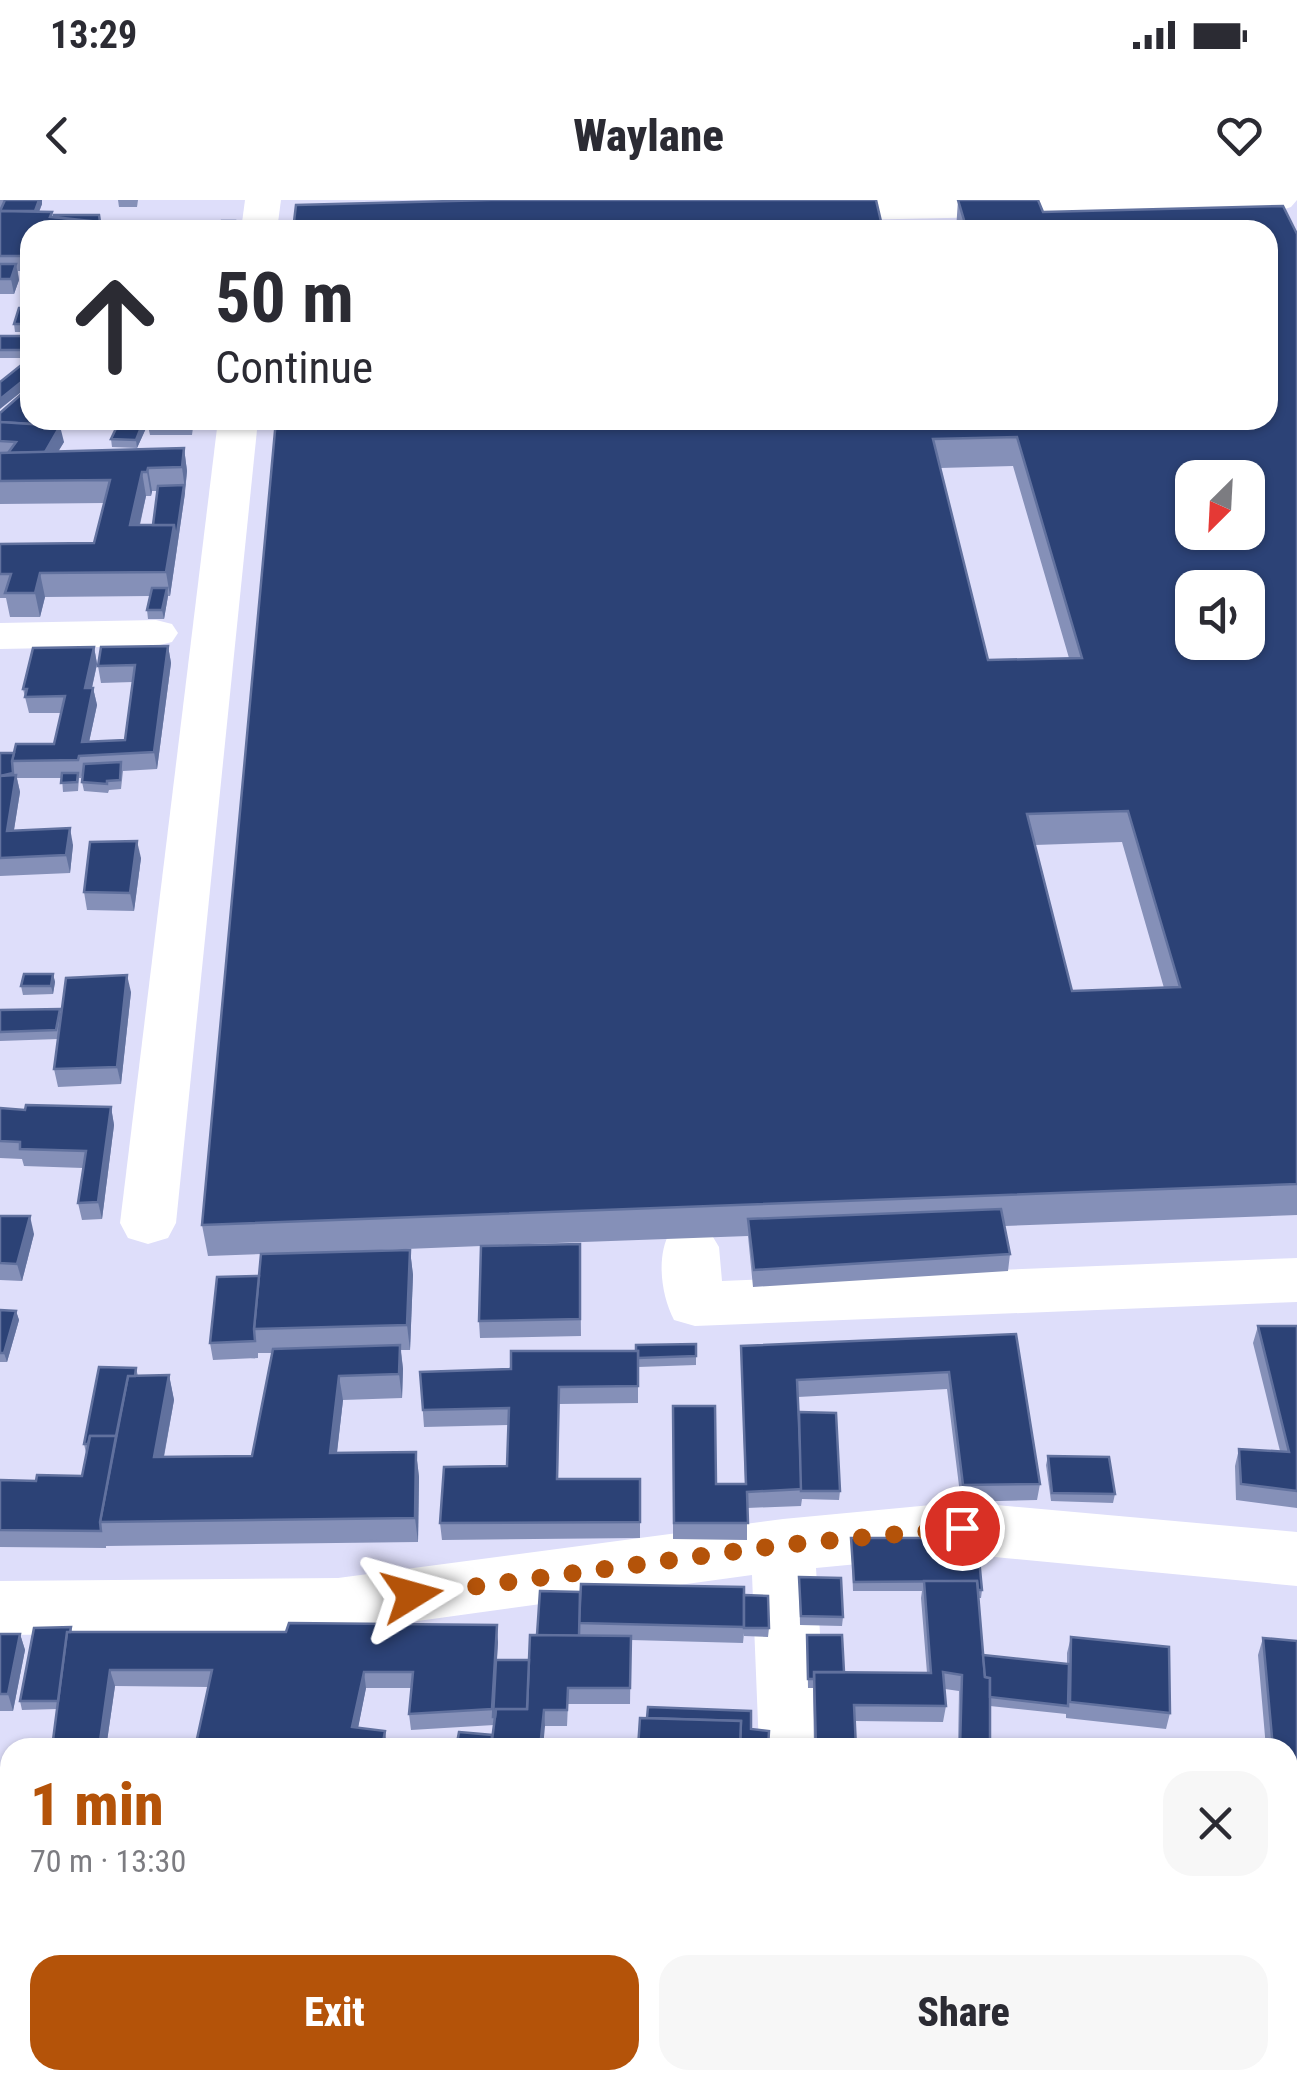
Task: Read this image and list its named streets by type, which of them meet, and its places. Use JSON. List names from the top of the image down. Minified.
{"north":"bottom left","page":{"status":"13:29","header":"Waylane","turn":["50 m","Continue"],"heading":["1 min","70 m · 13:30"],"buttons":["Exit","Share"]}}
